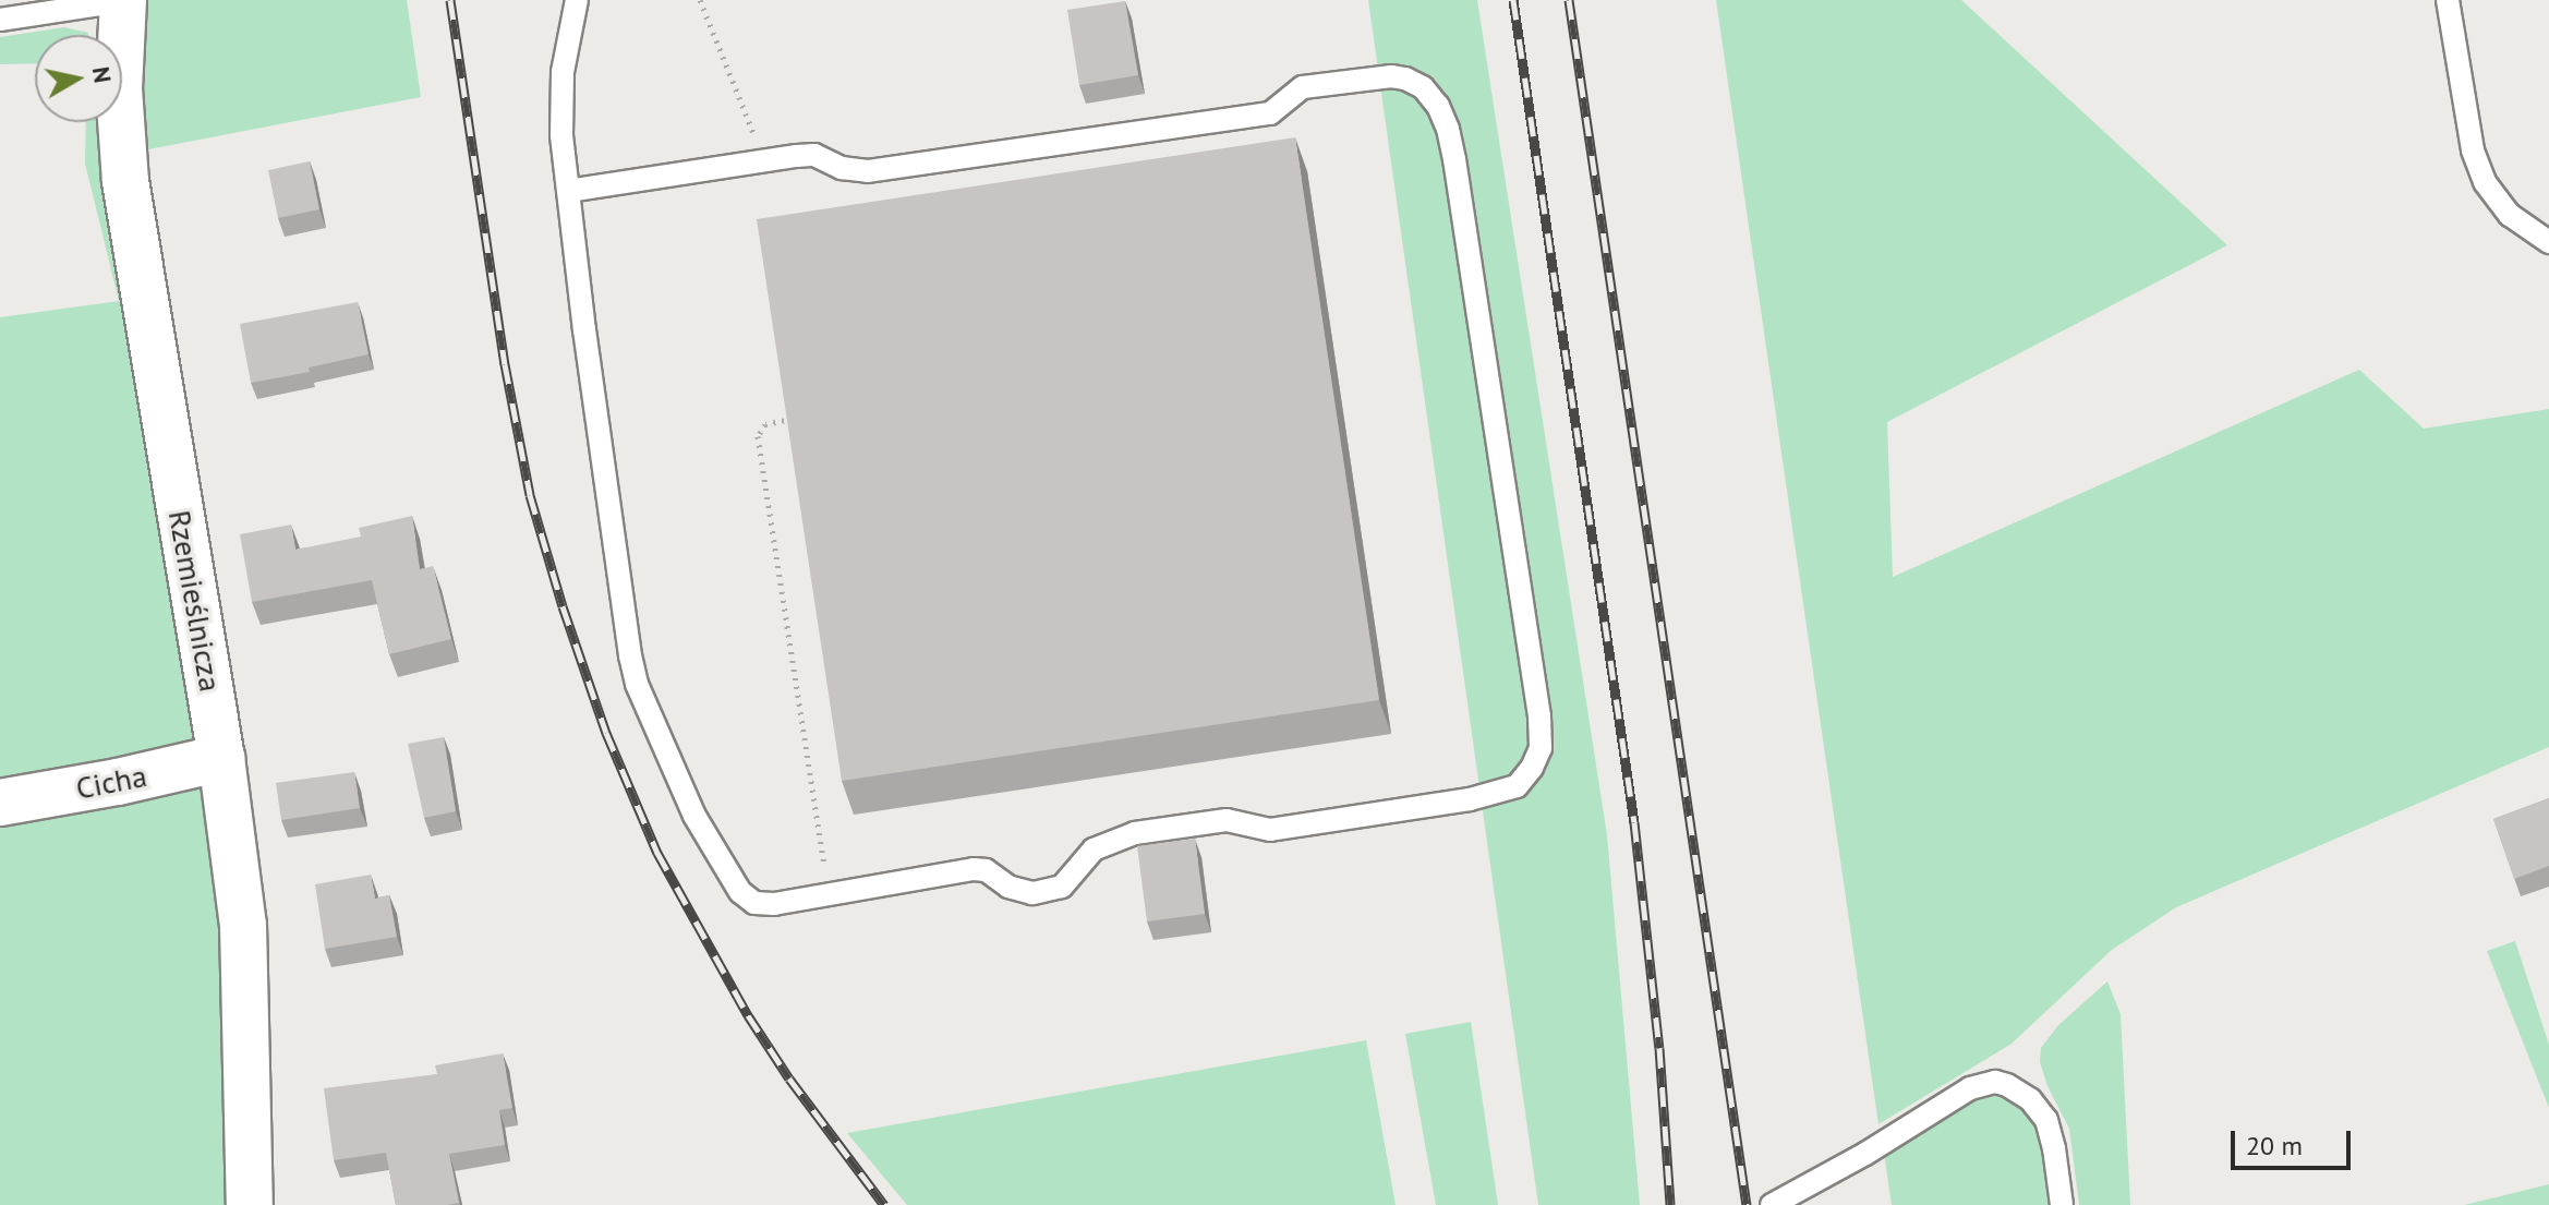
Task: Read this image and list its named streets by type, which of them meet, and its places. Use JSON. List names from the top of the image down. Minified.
{"streets":{"street":["Rzemieślnicza","Cicha"]},"crossings":[["Rzemieślnicza","Cicha"]],"scale_bar":"20 m","north":"right"}
